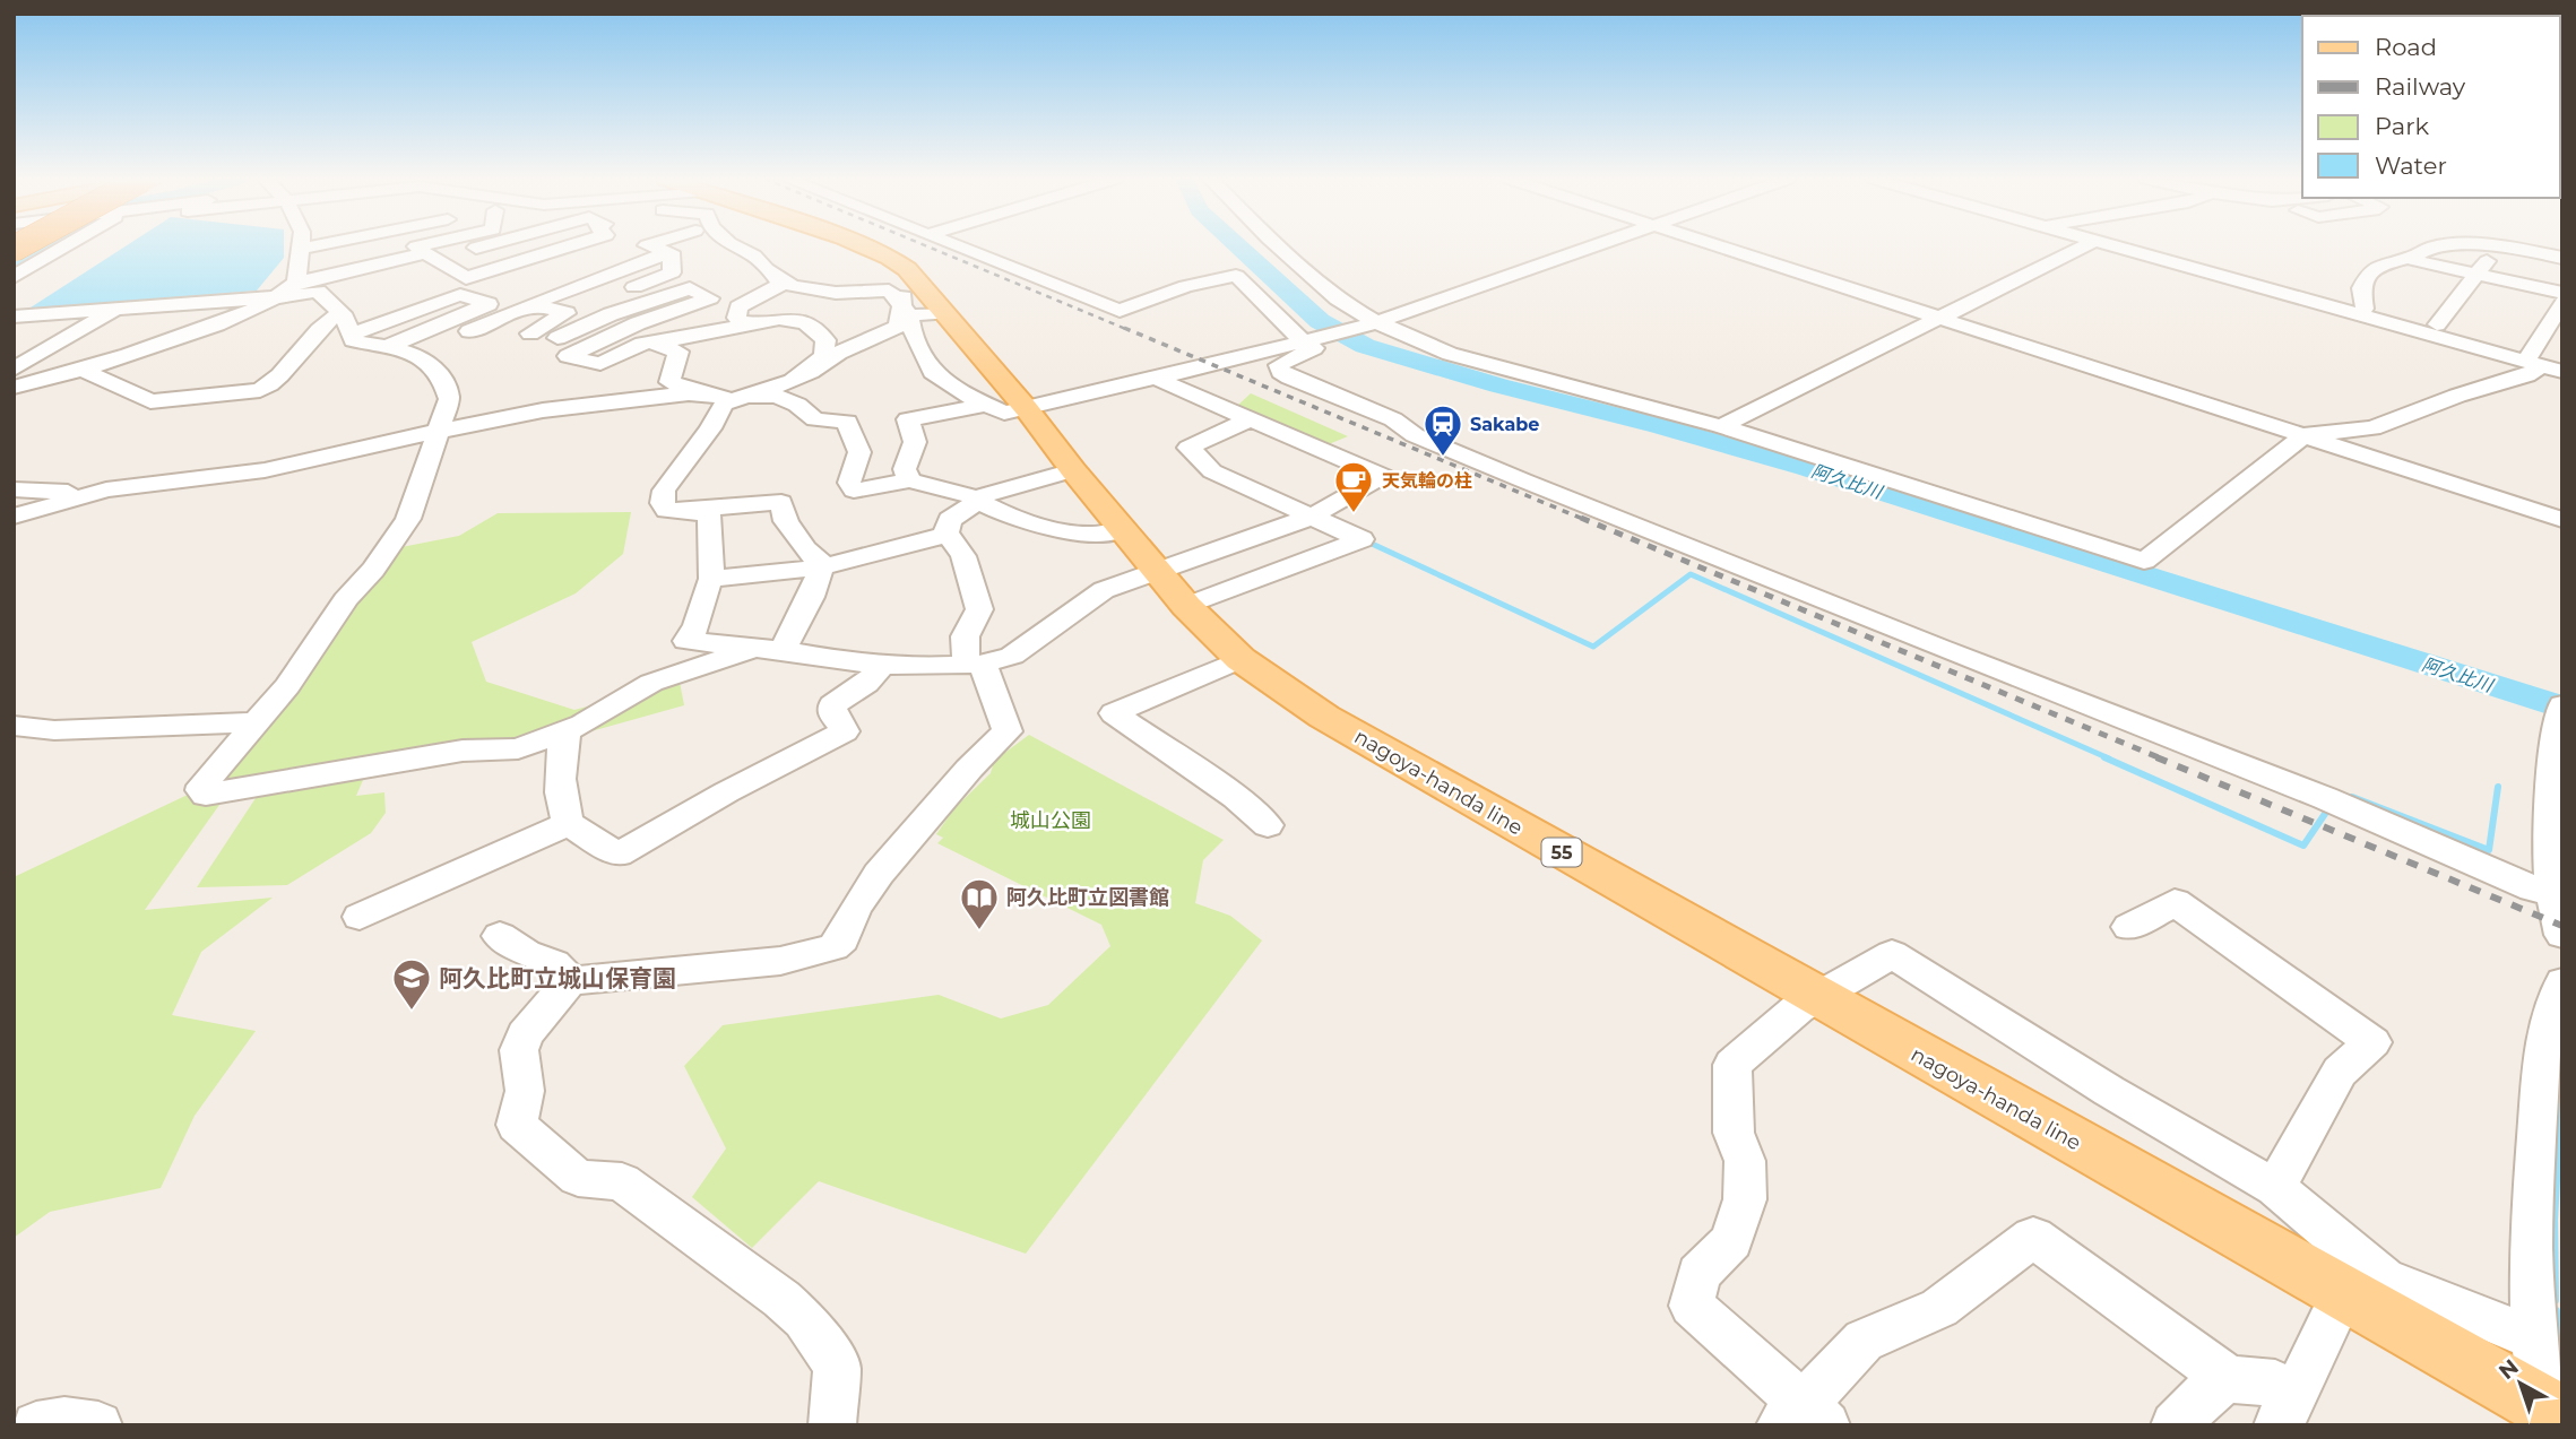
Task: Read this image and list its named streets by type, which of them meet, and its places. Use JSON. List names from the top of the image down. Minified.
{"streets":{"main road":["nagoya-handa line","55"]},"water":["阿久比川"],"parks":["城山公園"],"places":{"station":["Sakabe"],"cafe":["天気輪の柱"],"library":["阿久比町立図書館"],"school or university":["阿久比町立城山保育園"]},"legend":["Road","Railway","Park","Water"],"north":"top left"}
